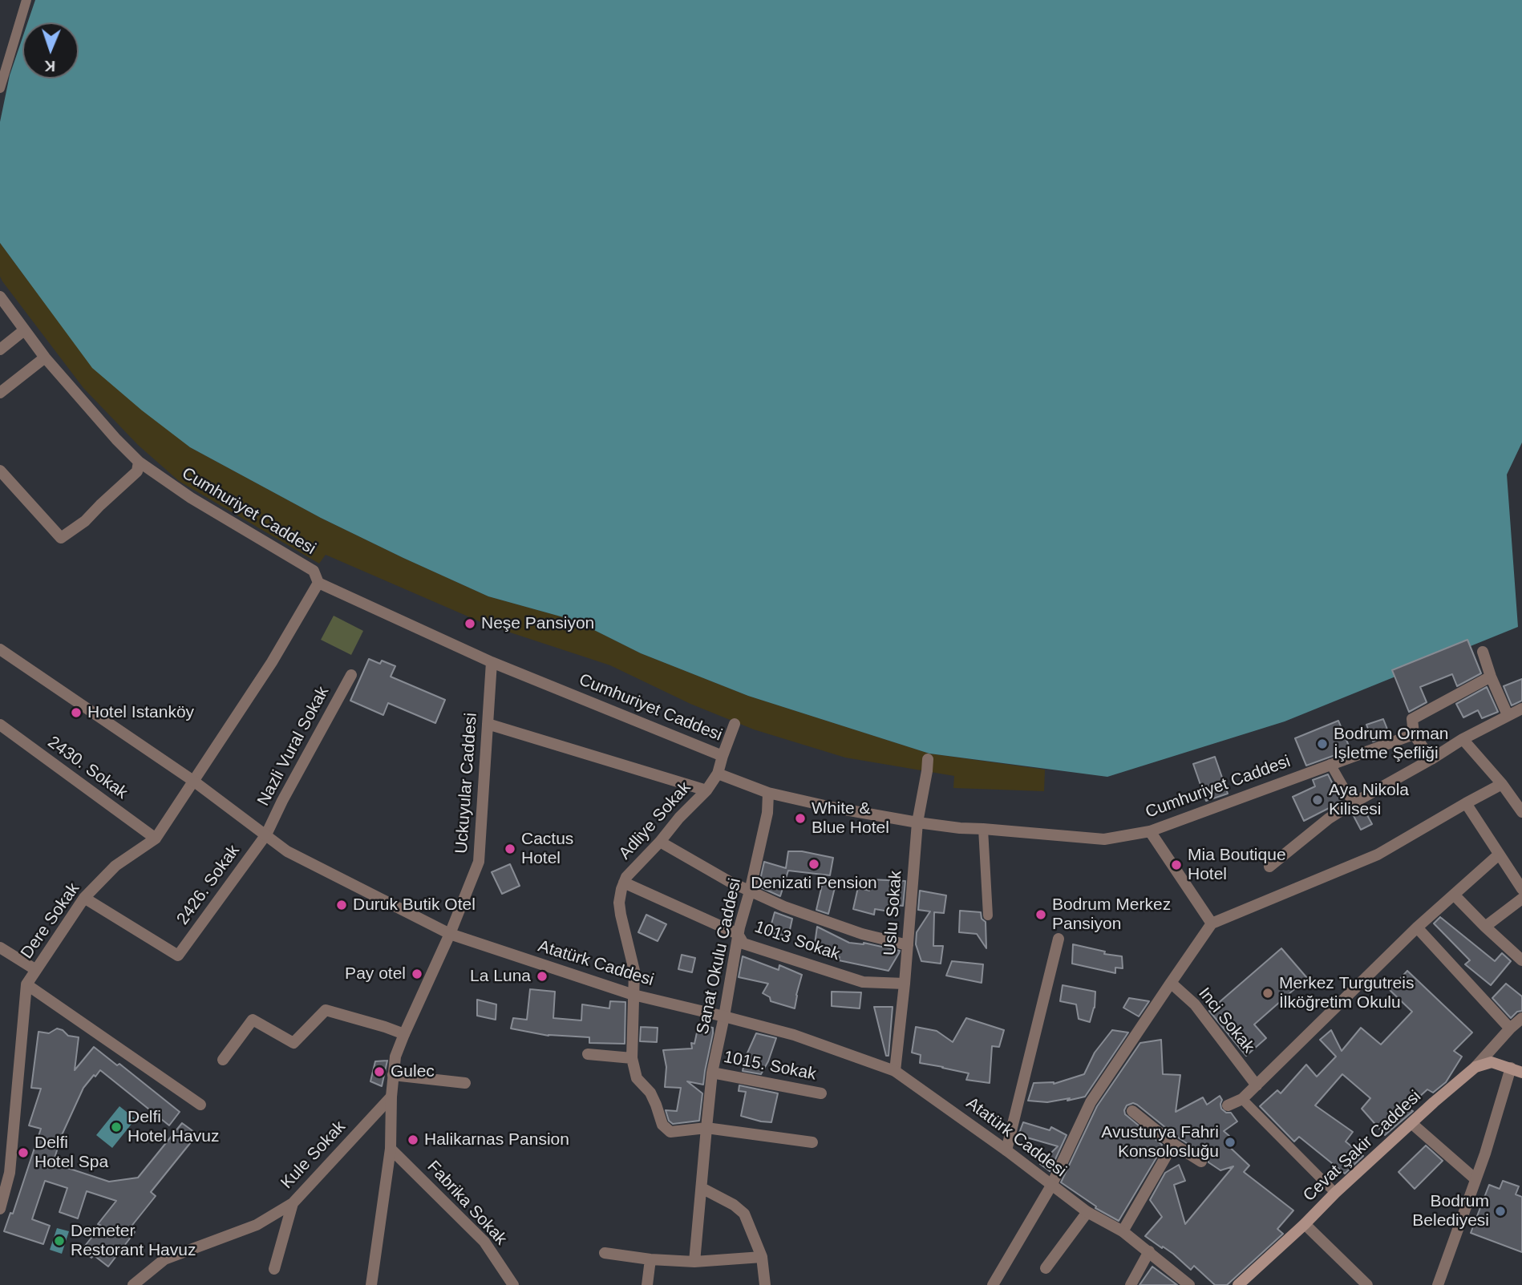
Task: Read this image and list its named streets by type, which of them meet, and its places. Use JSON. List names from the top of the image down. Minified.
{"streets":{"main road":["Cevat Şakir Caddesi"],"street":["Cumhuriyet Caddesi","Nazli Vural Sokak","2430. Sokak","Uckuyular Caddesi","Adliye Sokak","2426. Sokak","Uslu Sokak","Dere Sokak","1013 Sokak","Sanat Okulu Caddesi","Atatürk Caddesi","Inci Sokak","1015. Sokak","Kule Sokak","Fabrika Sokak"]},"crossings":[["Cumhuriyet Caddesi","Uckuyular Caddesi"],["Cumhuriyet Caddesi","Adliye Sokak"],["Cumhuriyet Caddesi","Uslu Sokak"],["Cumhuriyet Caddesi","Dere Sokak"],["Cumhuriyet Caddesi","Sanat Okulu Caddesi"],["Nazli Vural Sokak","2426. Sokak"],["Nazli Vural Sokak","Atatürk Caddesi"],["2430. Sokak","Dere Sokak"],["Uckuyular Caddesi","Atatürk Caddesi"],["Uckuyular Caddesi","Kule Sokak"],["Uckuyular Caddesi","Fabrika Sokak"],["Adliye Sokak","1013 Sokak"],["Adliye Sokak","Sanat Okulu Caddesi"],["Adliye Sokak","Atatürk Caddesi"],["2426. Sokak","Dere Sokak"],["2426. Sokak","Atatürk Caddesi"],["Uslu Sokak","1013 Sokak"],["Uslu Sokak","Atatürk Caddesi"],["Dere Sokak","Atatürk Caddesi"],["1013 Sokak","Sanat Okulu Caddesi"],["Sanat Okulu Caddesi","Atatürk Caddesi"],["Sanat Okulu Caddesi","1015. Sokak"]],"places":["Neşe Pansiyon","Hotel Istanköy","Bodrum Orman İşletme Şefliği","Aya Nikola Kilisesi","White & Blue Hotel","Cactus Hotel","Denizati Pension","Mia Boutique Hotel","Duruk Butik Otel","Bodrum Merkez Pansiyon","Pay otel","La Luna","Merkez Turgutreis İlköğretim Okulu","Gulec","Delfi Hotel Havuz","Halikarnas Pansion","Avusturya Fahri Konsolosluğu","Delfi Hotel Spa","Bodrum Belediyesi","Demeter Restorant Havuz"],"north":"bottom"}
